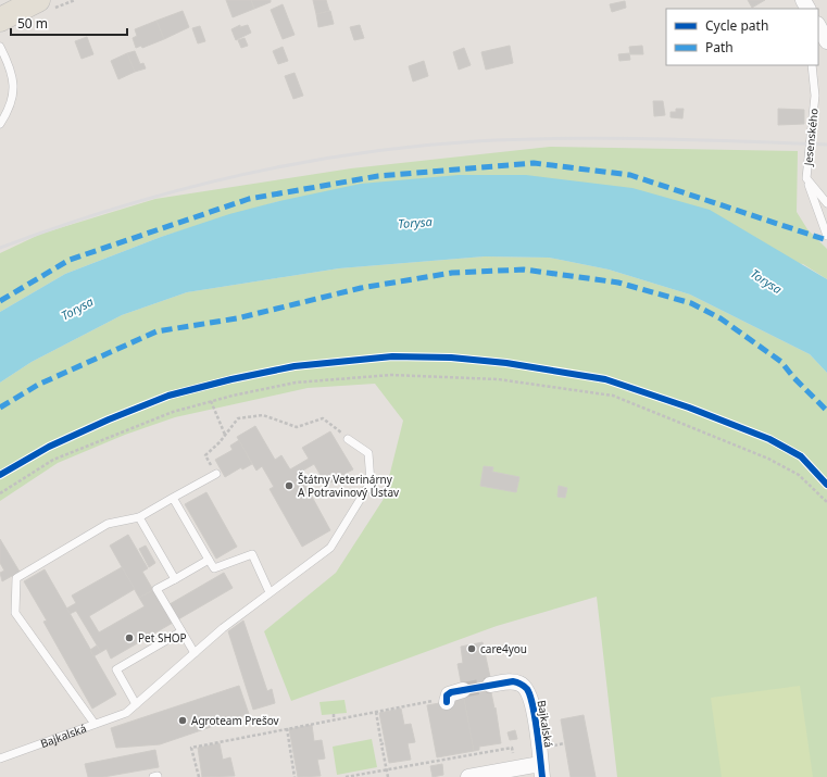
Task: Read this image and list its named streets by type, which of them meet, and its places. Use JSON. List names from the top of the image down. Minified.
{"streets":{"street":["Bajkalská"],"lane":["Jesenského"]},"water":["Torysa"],"places":["Štátny Veterinárny A Potravinový Ústav","Pet SHOP","care4you","Agroteam Prešov"],"legend":["Cycle path","Path"],"scale_bar":"50 m"}
